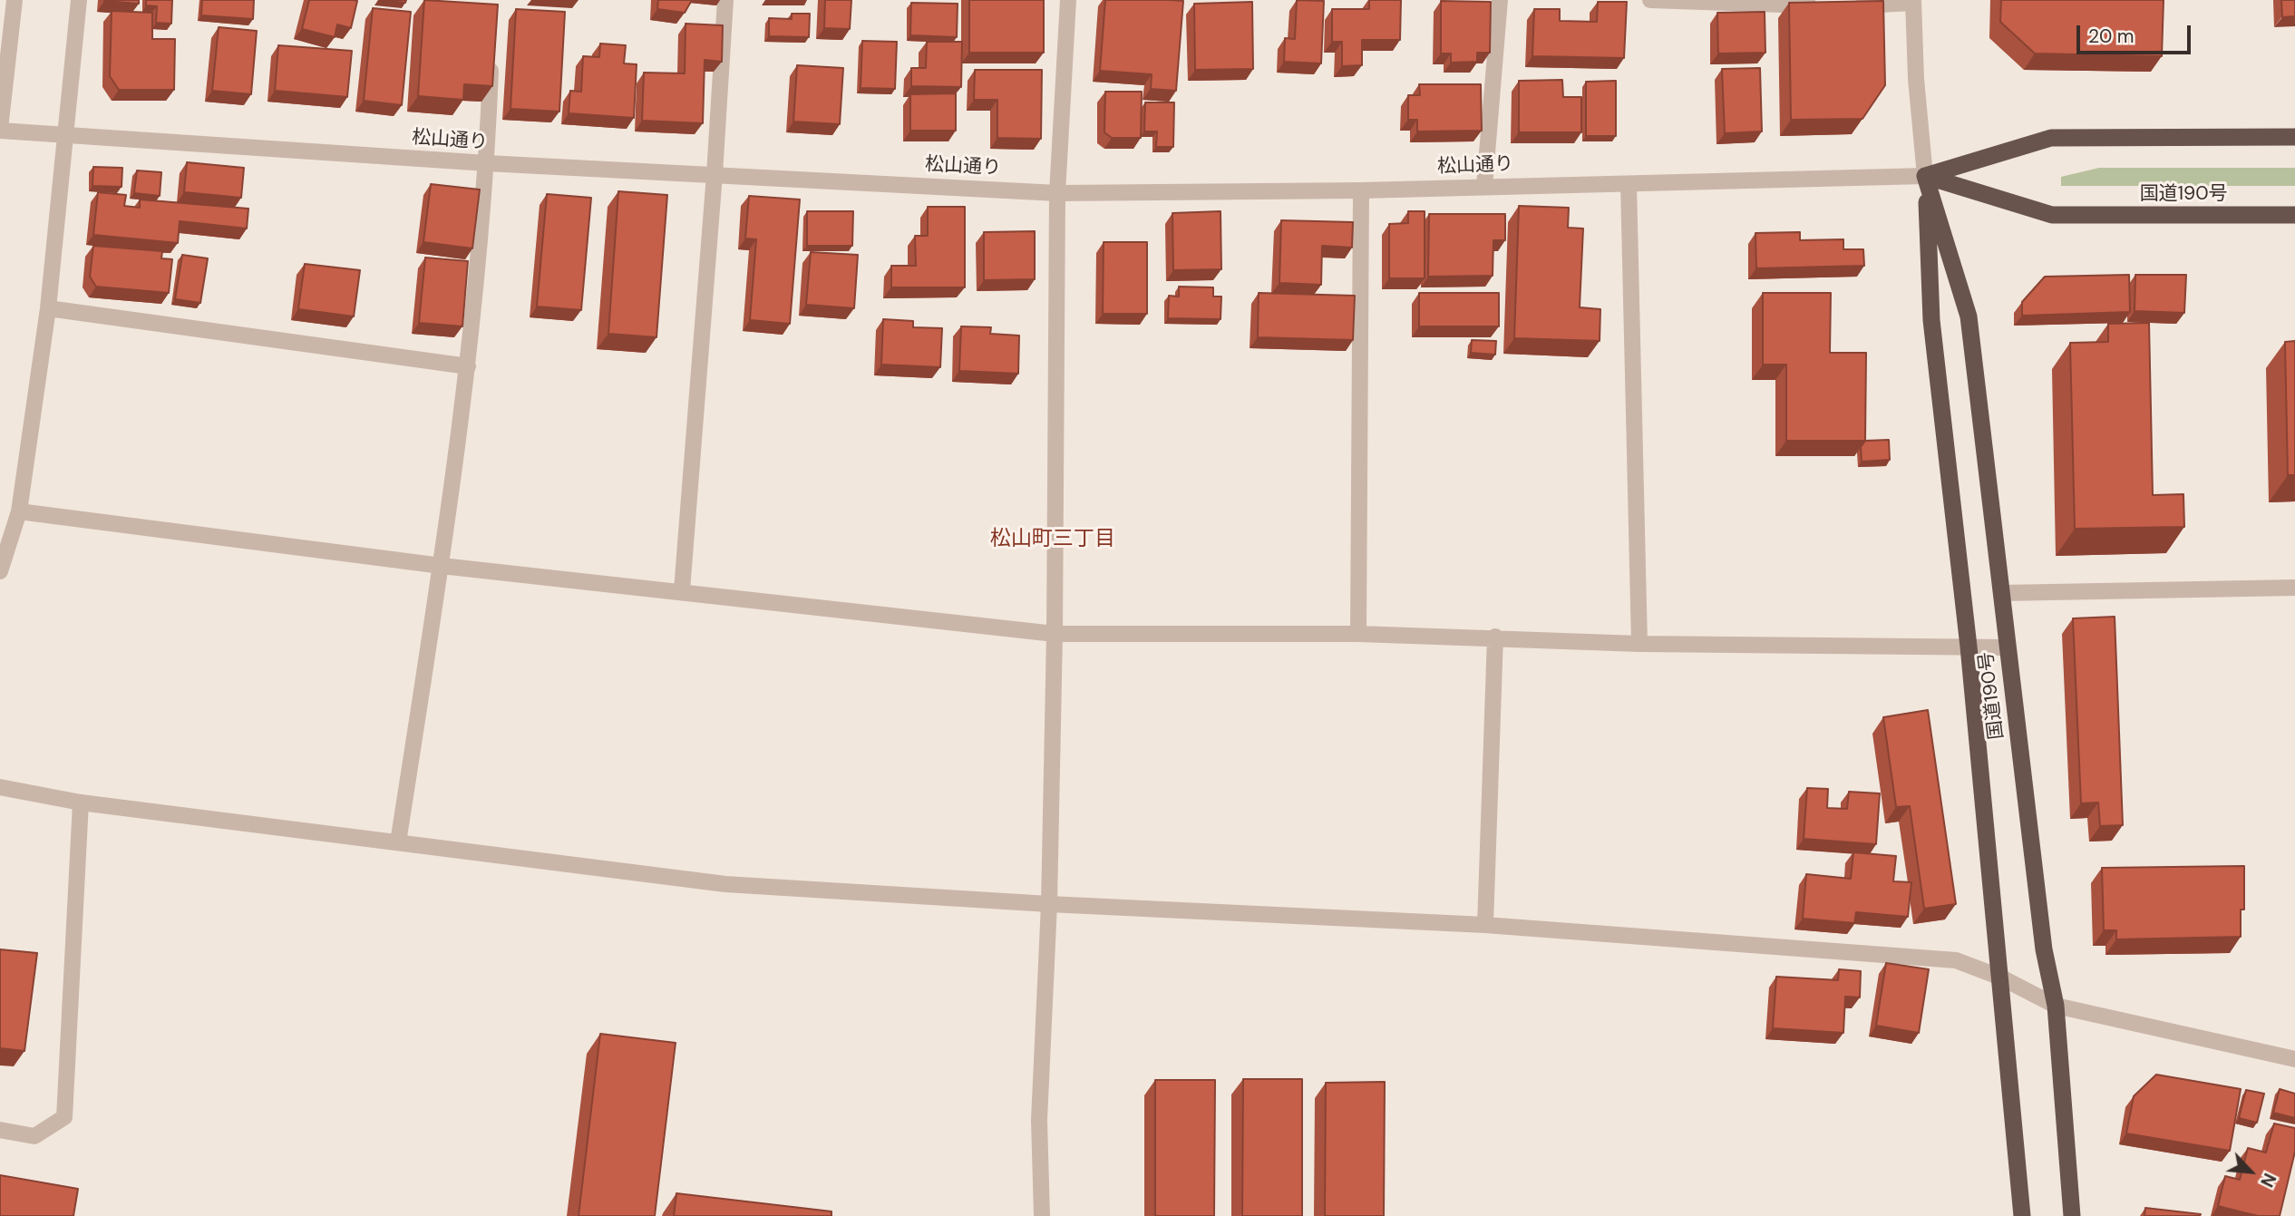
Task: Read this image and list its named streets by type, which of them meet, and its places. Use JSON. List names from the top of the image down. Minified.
{"streets":{"highway":["国道190号"],"street":["松山通り"]},"crossings":[["松山通り","国道190号"]],"districts":["松山町三丁目"],"scale_bar":"20 m","north":"bottom right"}
